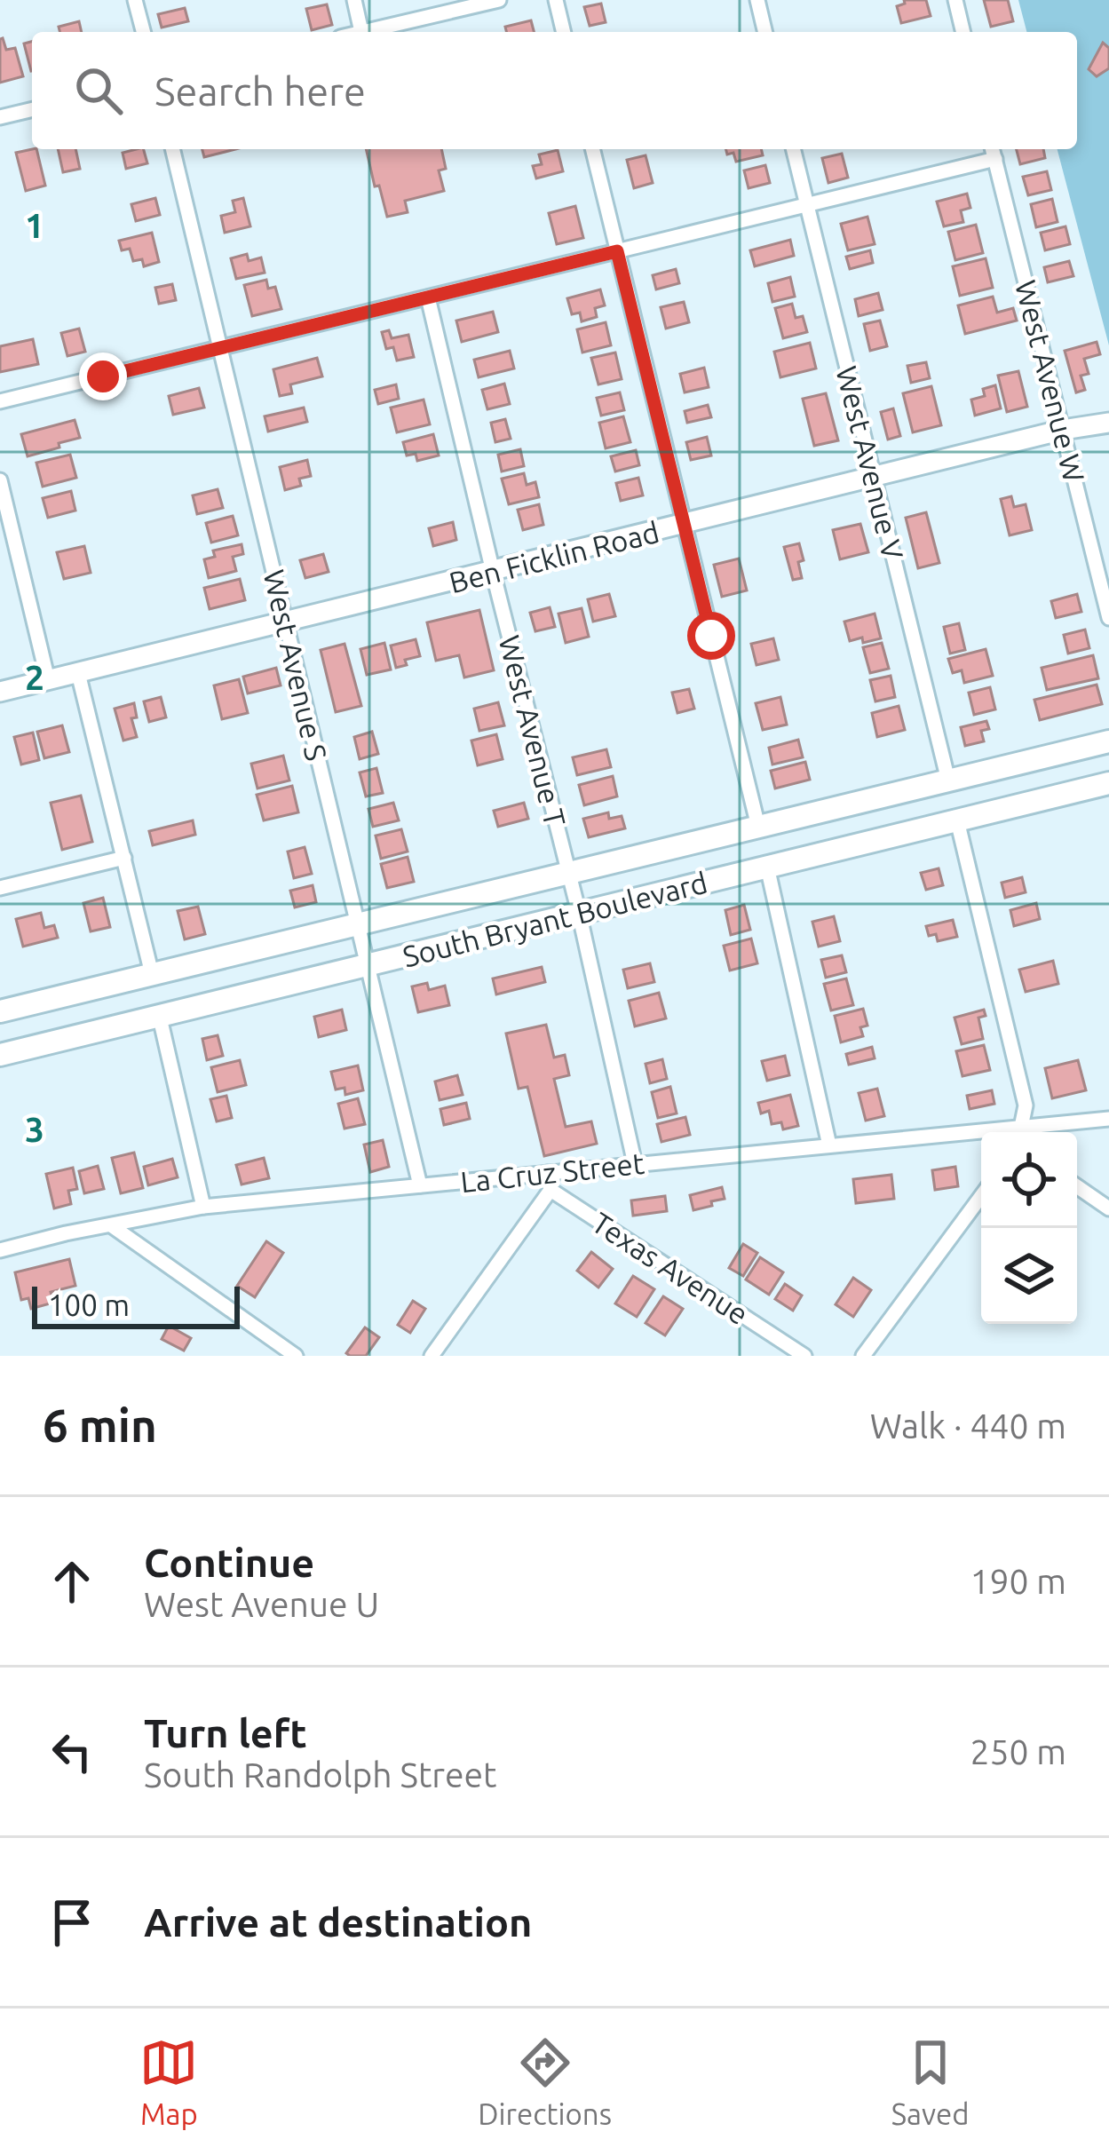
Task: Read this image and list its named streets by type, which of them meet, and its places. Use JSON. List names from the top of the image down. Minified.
{"streets":{"main road":["South Bryant Boulevard"],"street":["West Avenue W","West Avenue V","Ben Ficklin Road","West Avenue S","West Avenue T","La Cruz Street","Texas Avenue"]},"crossings":[["West Avenue W","Ben Ficklin Road"],["West Avenue V","Ben Ficklin Road"],["West Avenue V","South Bryant Boulevard"],["Ben Ficklin Road","West Avenue S"],["Ben Ficklin Road","West Avenue T"],["West Avenue S","South Bryant Boulevard"],["West Avenue S","La Cruz Street"],["West Avenue T","South Bryant Boulevard"],["West Avenue T","La Cruz Street"]],"scale_bar":"100 m","page":{"search":"Search here","scale":"100 m","heading":["6 min","Walk · 440 m"],"list":[["Continue","West Avenue U","190 m"],["Turn left","South Randolph Street","250 m"],"Arrive at destination"],"nav":["Map","Directions","Saved"]},"grid":{"rows":["1","2","3"]}}
